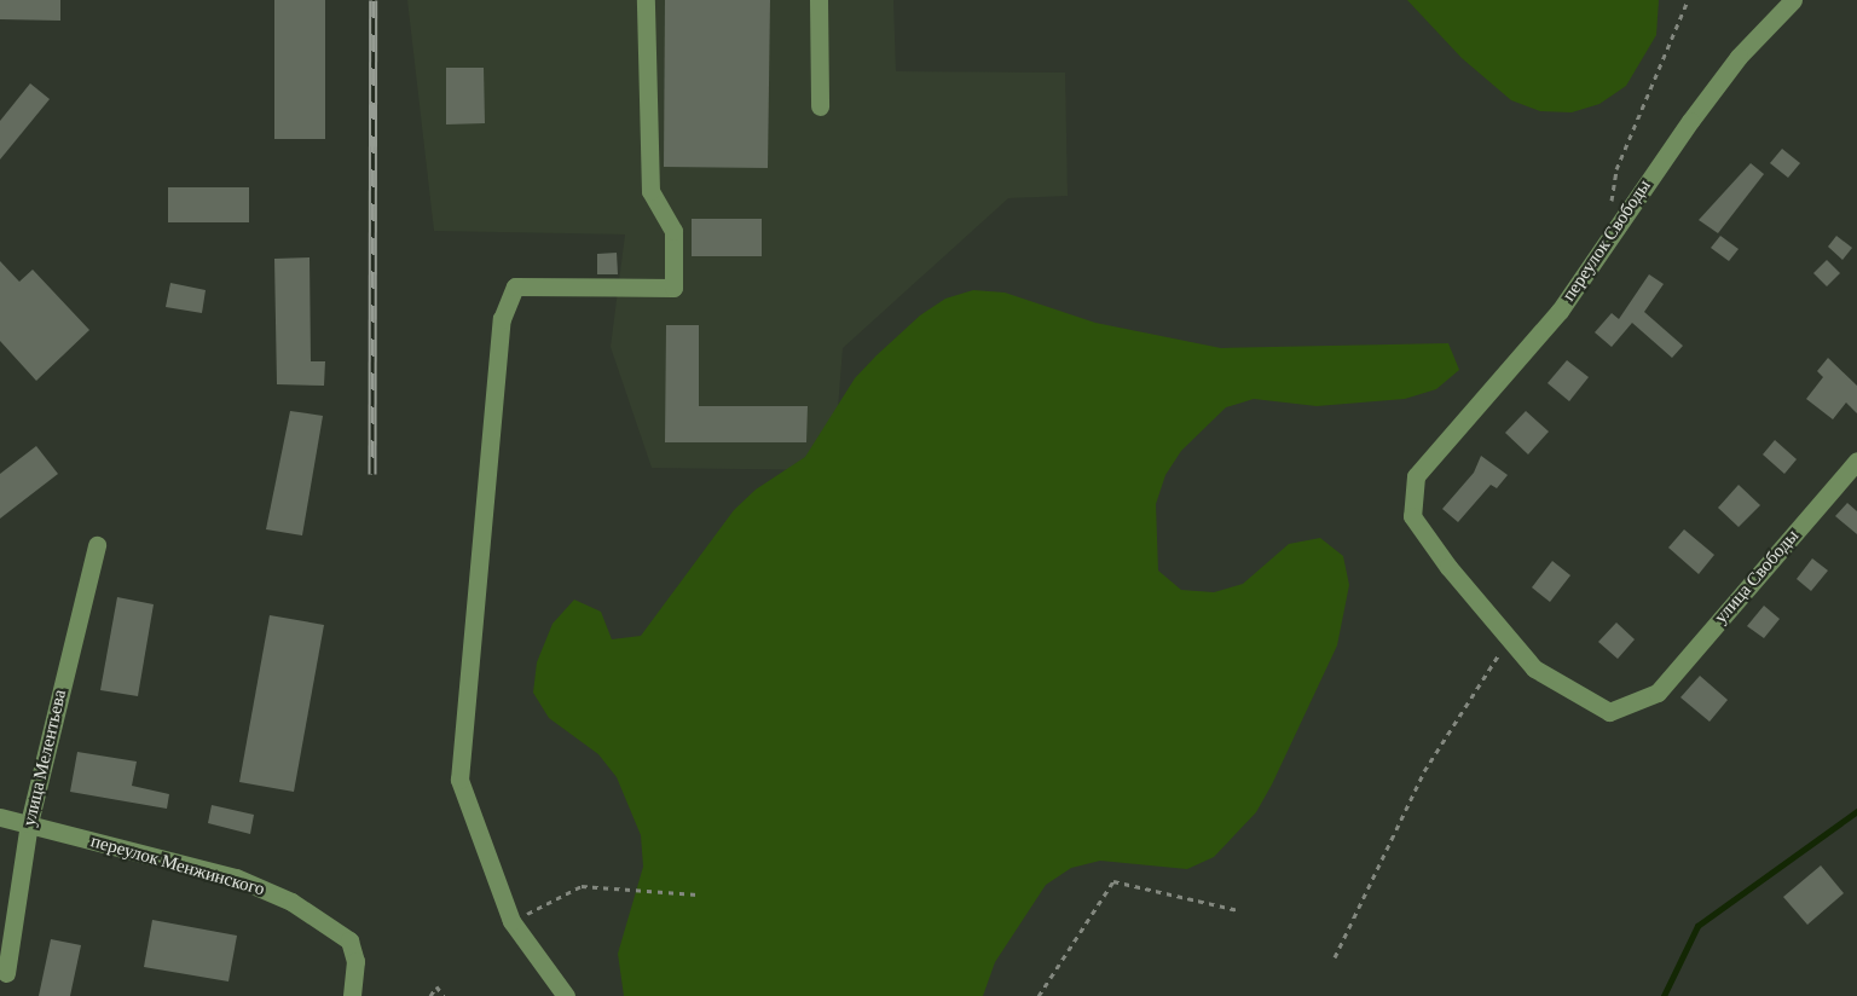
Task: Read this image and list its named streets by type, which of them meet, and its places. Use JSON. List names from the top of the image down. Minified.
{"streets":{"street":["переулок Свободы","улица Свободы","улица Мелентьева","переулок Менжинского"]},"crossings":[["переулок Свободы","улица Свободы"],["улица Мелентьева","переулок Менжинского"]]}
